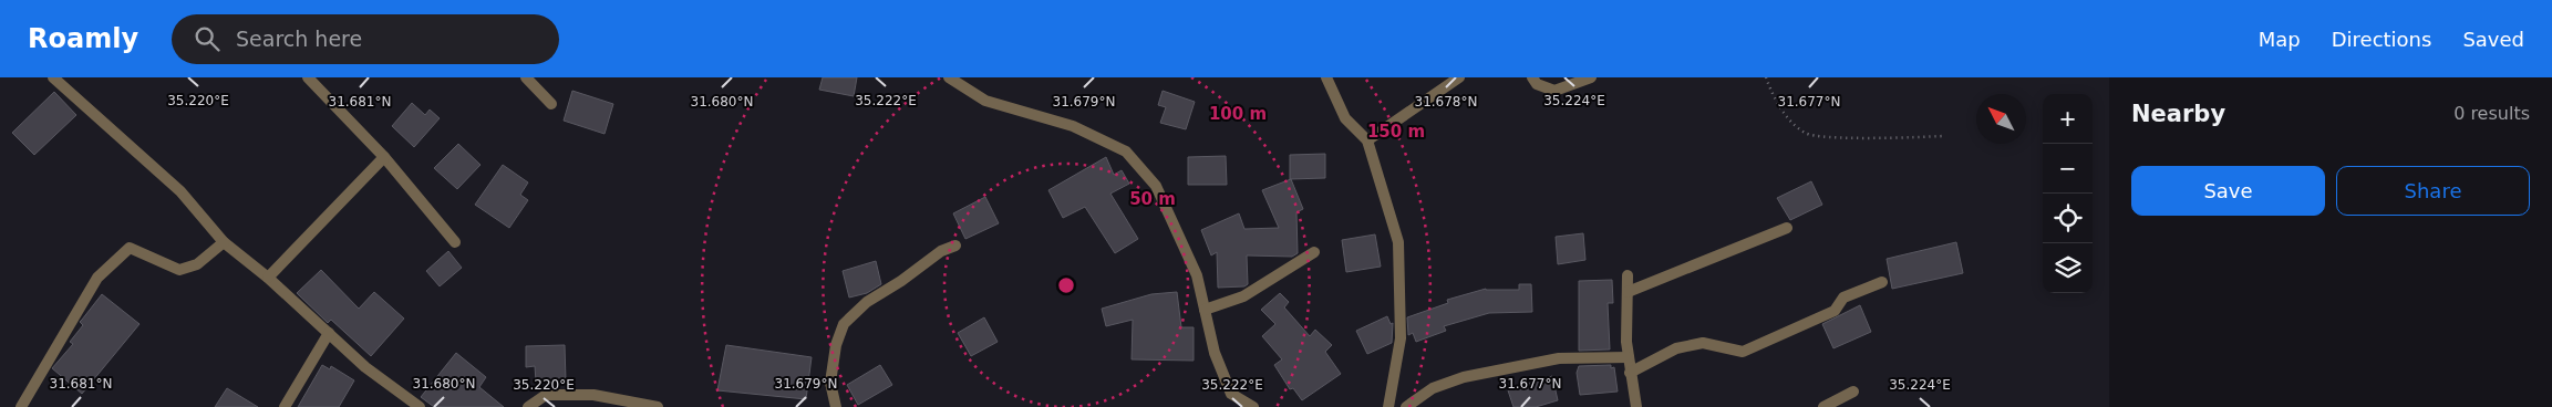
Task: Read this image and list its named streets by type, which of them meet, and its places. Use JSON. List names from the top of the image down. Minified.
{"north":"top left","page":{"header":"Roamly","search":"Search here","nav":["Map","Directions","Saved"],"heading":["Nearby","0 results"],"map_buttons":["+","−"],"buttons":["Save","Share"]},"coordinates":["35.220°E","35.222°E","35.224°E","31.677°N","31.680°N","31.679°N","31.681°N","31.678°N"],"rings":["100 m","150 m","50 m"]}
